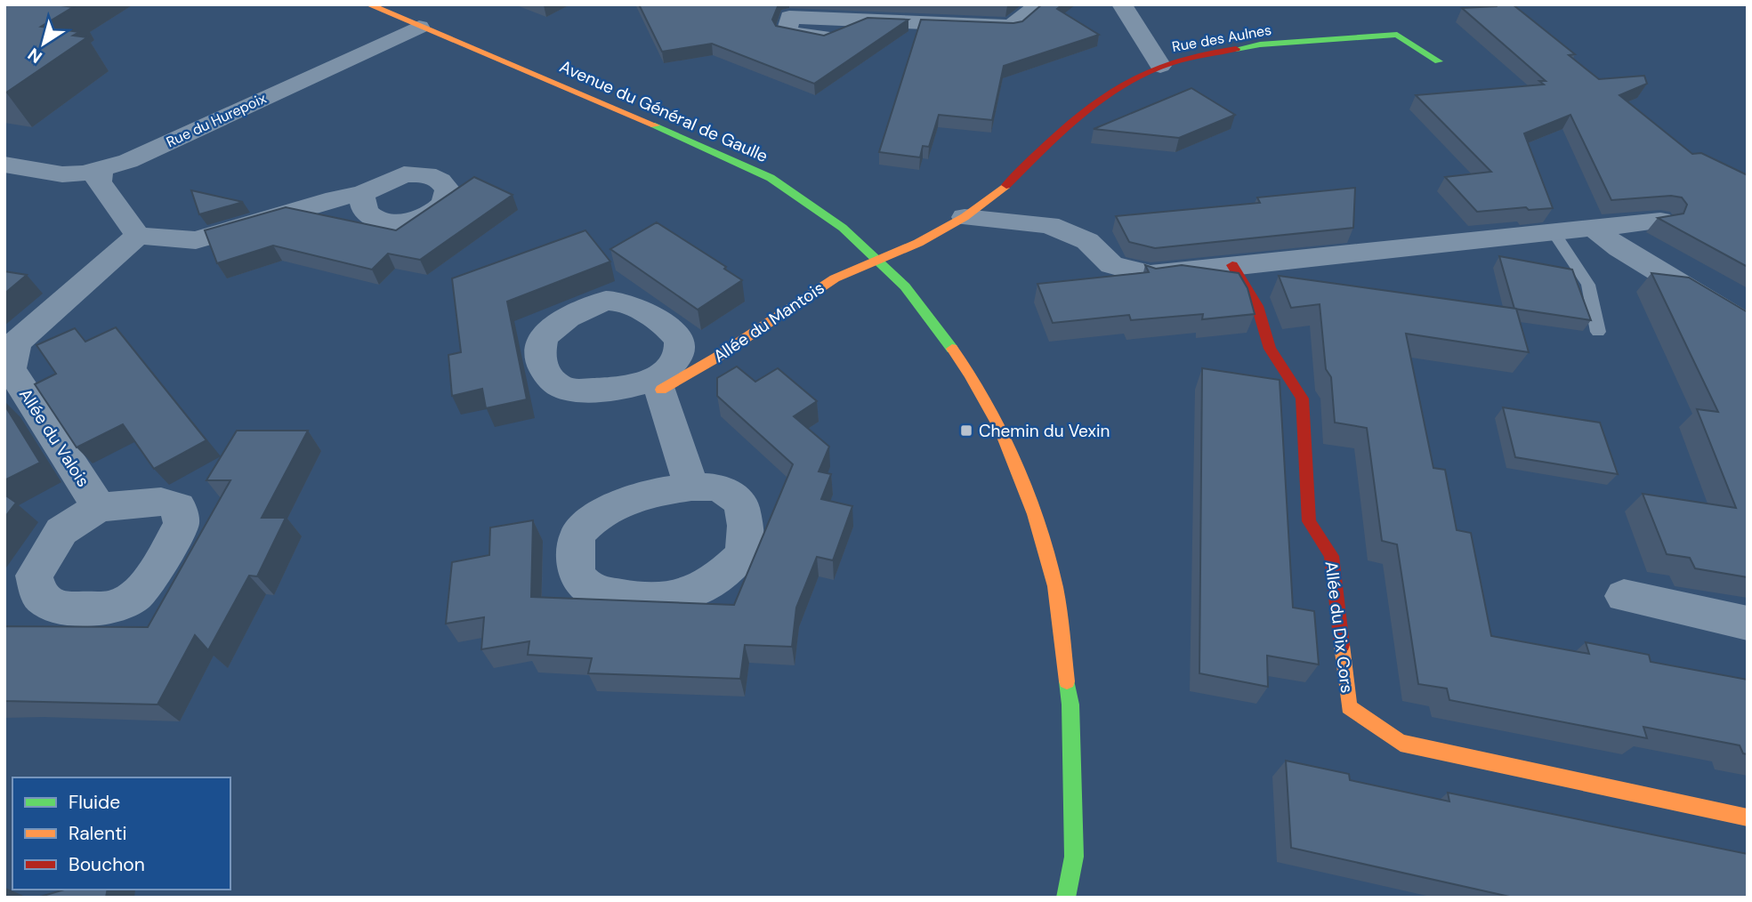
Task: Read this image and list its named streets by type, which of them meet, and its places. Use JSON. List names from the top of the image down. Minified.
{"streets":{"street":["Rue des Aulnes","Avenue du Général de Gaulle","Rue du Hurepoix","Allée du Mantois","Allée du Valois","Allée du Dix Cors"]},"crossings":[["Rue des Aulnes","Avenue du Général de Gaulle"],["Rue des Aulnes","Allée du Mantois"],["Avenue du Général de Gaulle","Rue du Hurepoix"],["Avenue du Général de Gaulle","Allée du Mantois"]],"places":{"transit":["Chemin du Vexin"]},"legend":["Fluide","Ralenti","Bouchon"],"north":"bottom left"}
